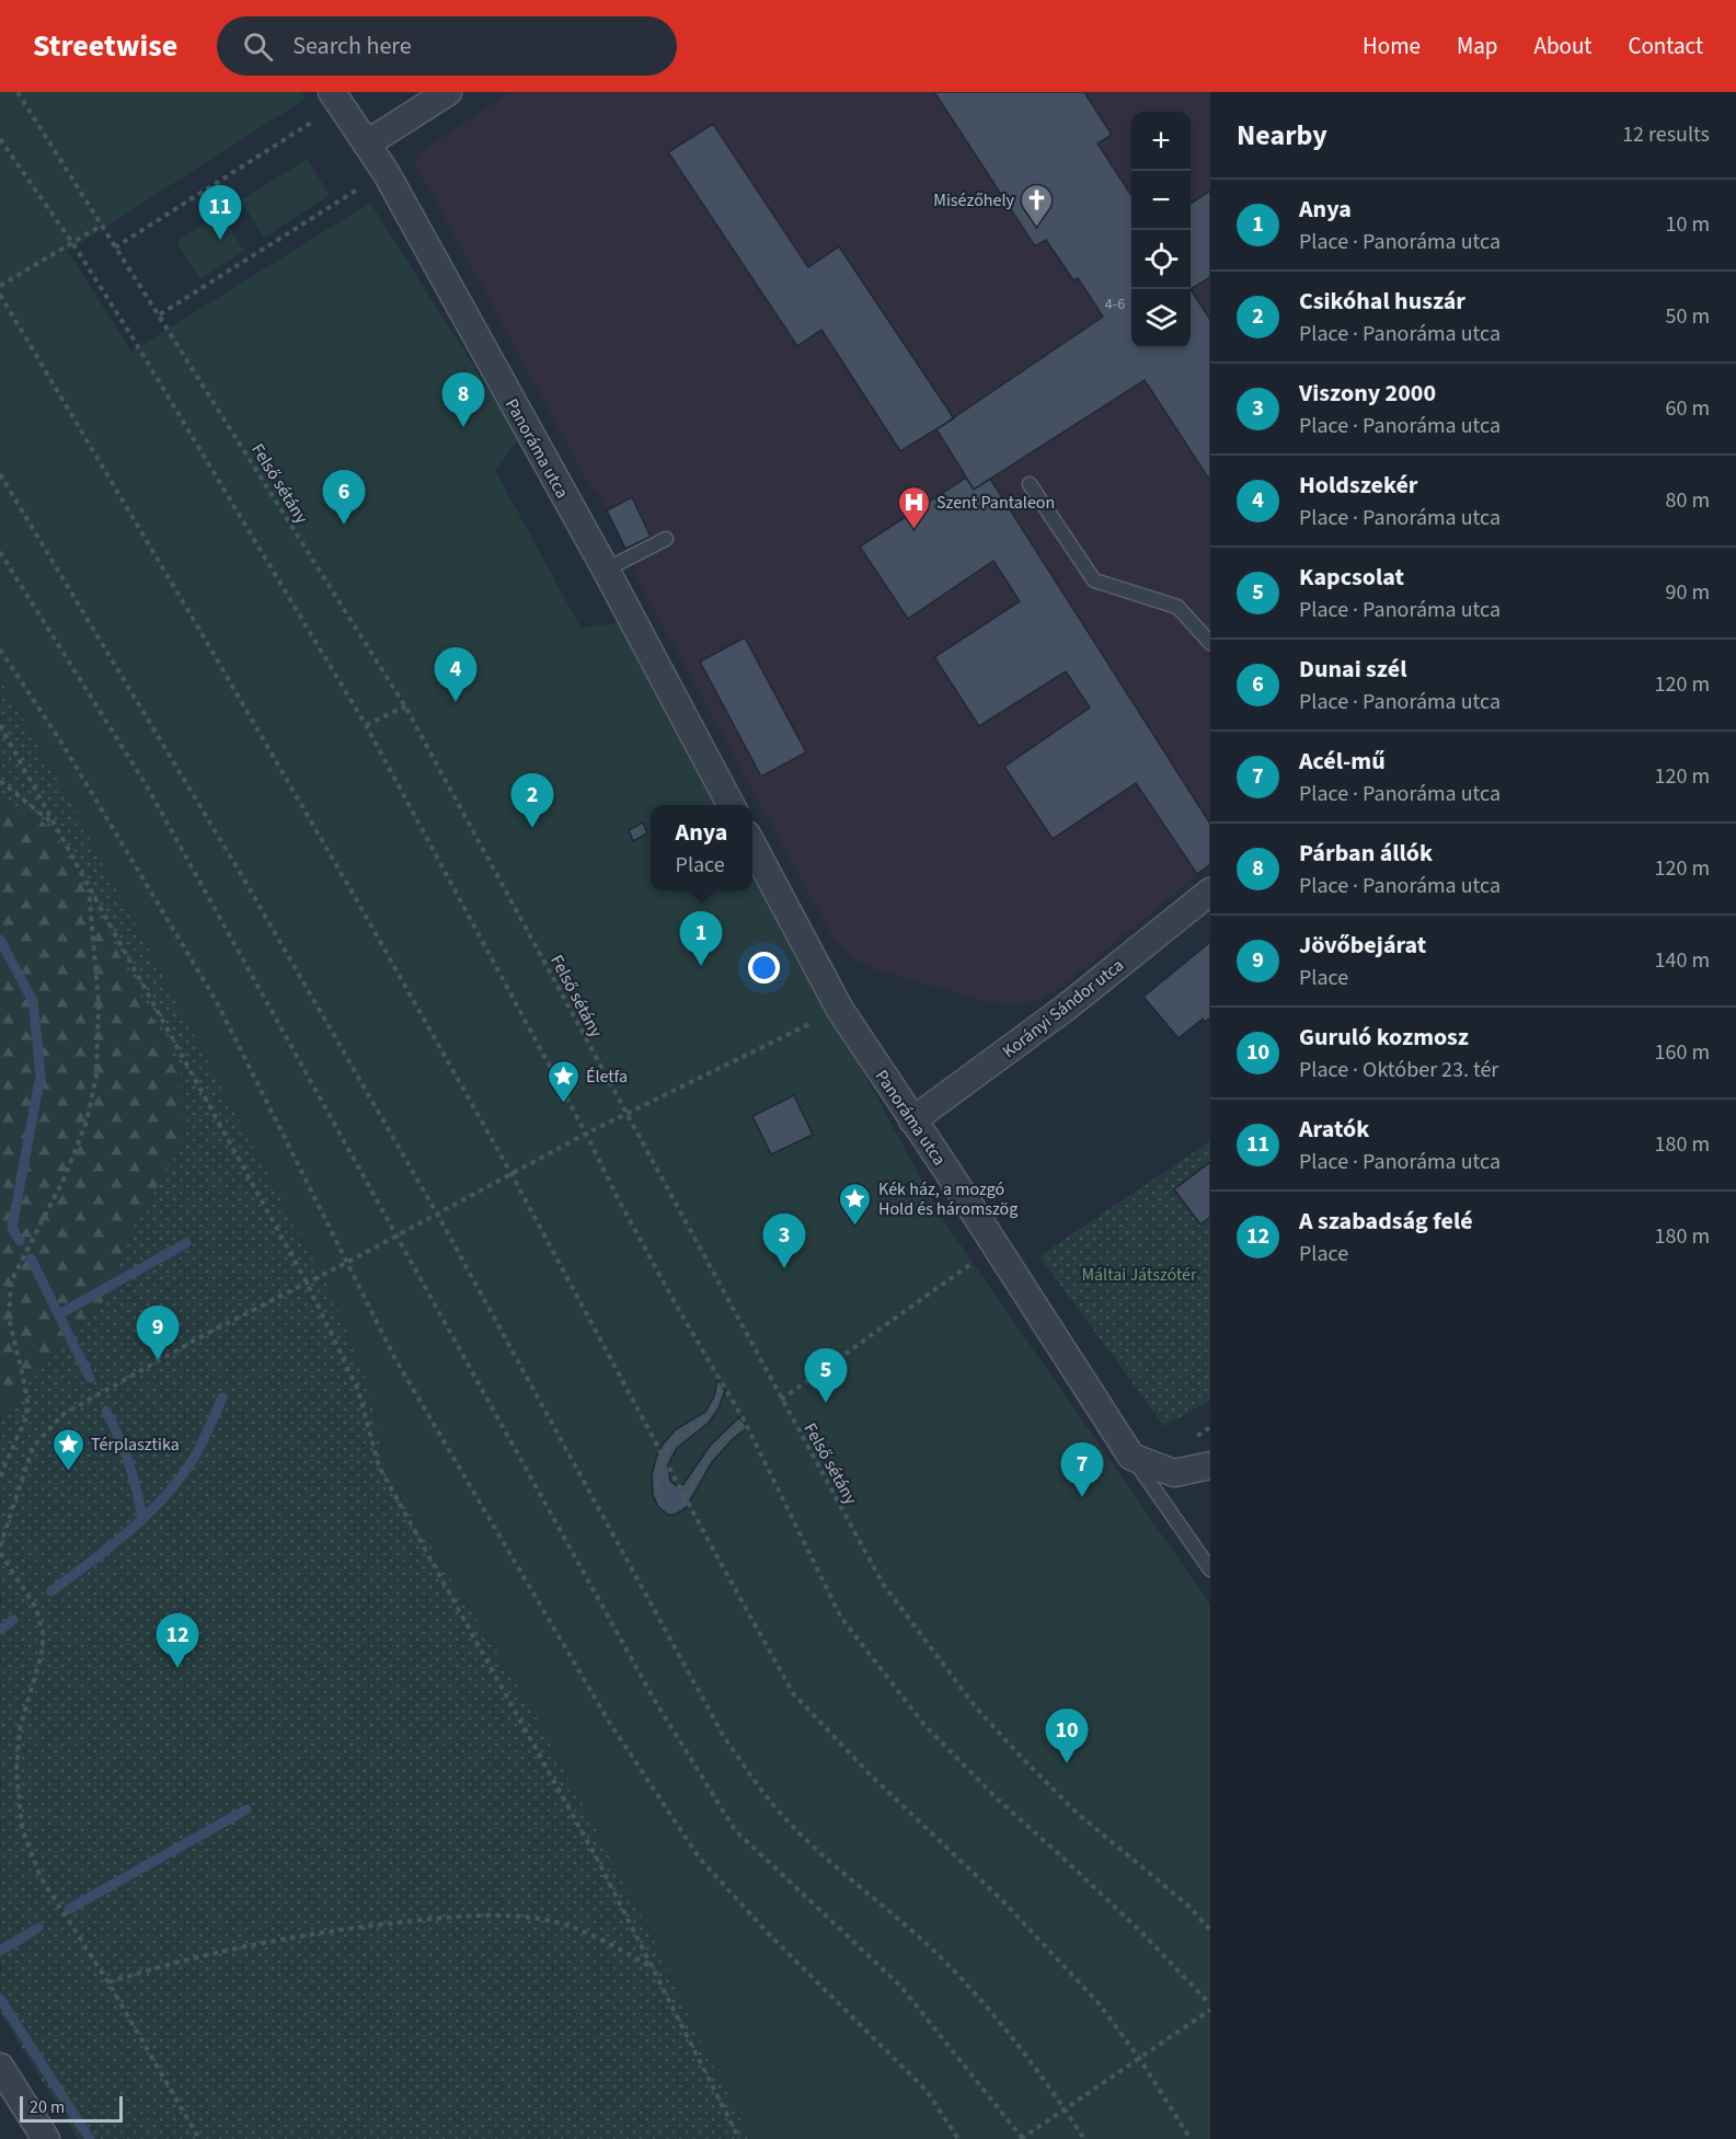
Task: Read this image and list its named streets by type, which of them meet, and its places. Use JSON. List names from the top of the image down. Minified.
{"streets":{"street":["Panoráma utca","Korányi Sándor utca"],"path":["Felső sétány"]},"crossings":[["Panoráma utca","Korányi Sándor utca"]],"parks":["Máltai Játszótér"],"places":{"church":["Misézőhely"],"hospital":["Szent Pantaleon"],"place":["Életfa","Kék ház, a mozgó Hold és háromszög","Térplasztika"]},"house_numbers":["4-6"],"scale_bar":"20 m","page":{"header":"Streetwise","search":"Search here","nav":["Home","Map","About","Contact"],"heading":["Nearby","12 results"],"map_buttons":["+","−"],"list":[{"mark":"1","name":"Anya","note":"Place · Panoráma utca","value":"10 m"},{"mark":"2","name":"Csikóhal huszár","note":"Place · Panoráma utca","value":"50 m"},{"mark":"3","name":"Viszony 2000","note":"Place · Panoráma utca","value":"60 m"},{"mark":"4","name":"Holdszekér","note":"Place · Panoráma utca","value":"80 m"},{"mark":"5","name":"Kapcsolat","note":"Place · Panoráma utca","value":"90 m"},{"mark":"6","name":"Dunai szél","note":"Place · Panoráma utca","value":"120 m"},{"mark":"7","name":"Acél-mű","note":"Place · Panoráma utca","value":"120 m"},{"mark":"8","name":"Párban állók","note":"Place · Panoráma utca","value":"120 m"},{"mark":"9","name":"Jövőbejárat","note":"Place","value":"140 m"},{"mark":"10","name":"Guruló kozmosz","note":"Place · Október 23. tér","value":"160 m"},{"mark":"11","name":"Aratók","note":"Place · Panoráma utca","value":"180 m"},{"mark":"12","name":"A szabadság felé","note":"Place","value":"180 m"}],"pins":["11","8","6","4","2","1","3","9","5","7","12","10"],"popup":["Anya","Place"],"scale":"20 m"}}
